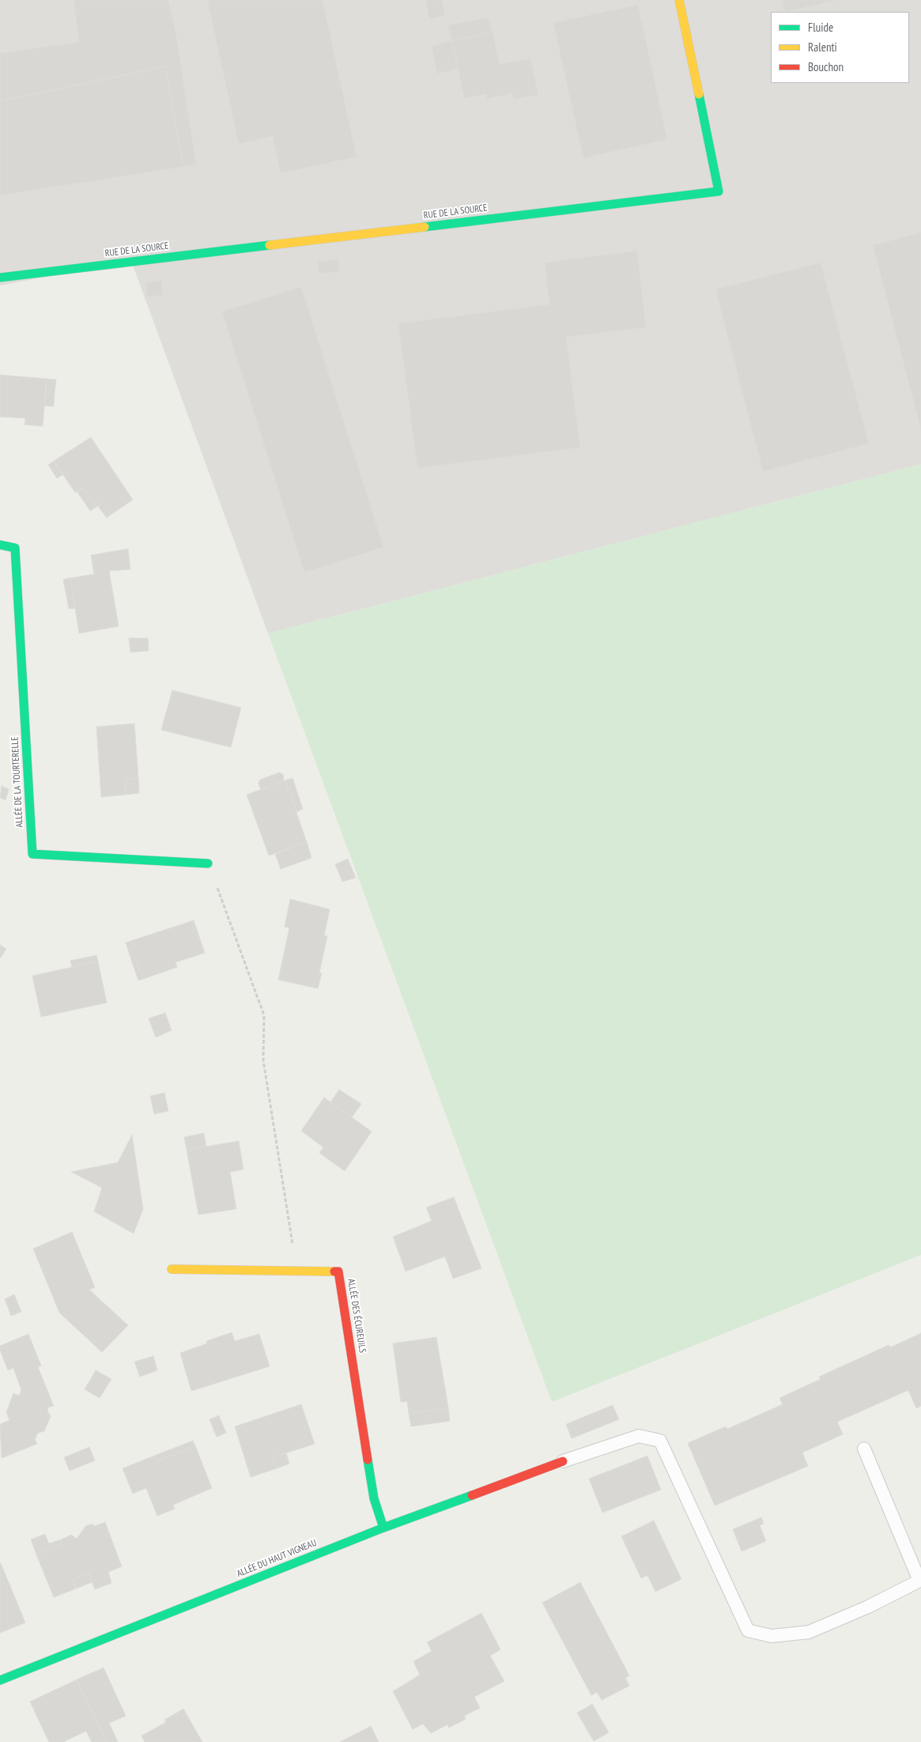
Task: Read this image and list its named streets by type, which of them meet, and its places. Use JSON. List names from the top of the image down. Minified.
{"streets":{"street":["RUE DE LA SOURCE","ALLÉE DE LA TOURTERELLE","ALLÉE DES ÉCUREUILS","ALLÉE DU HAUT VIGNEAU"]},"crossings":[["ALLÉE DES ÉCUREUILS","ALLÉE DU HAUT VIGNEAU"]],"legend":["Fluide","Ralenti","Bouchon"]}
